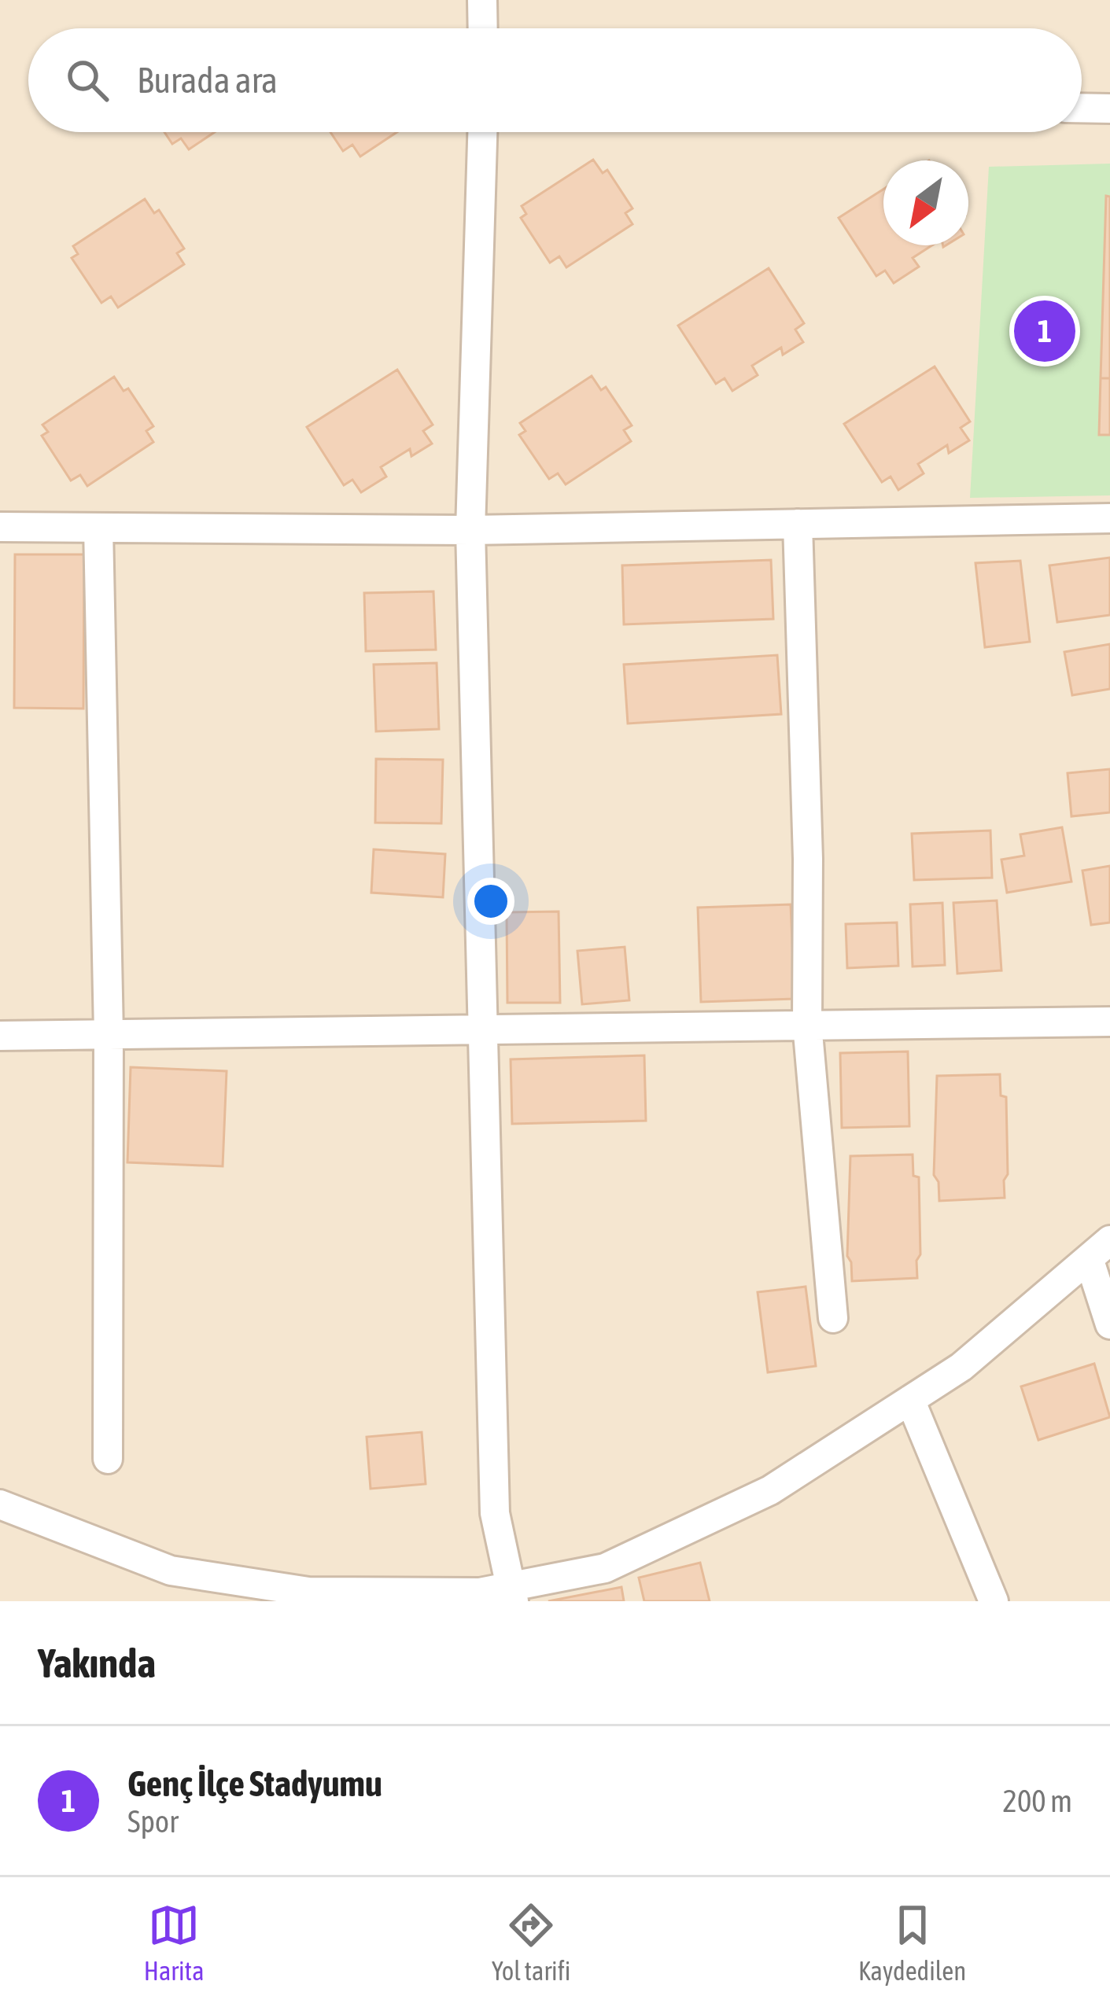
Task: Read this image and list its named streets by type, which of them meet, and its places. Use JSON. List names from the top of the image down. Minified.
{"north":"bottom left","page":{"search":"Burada ara","pins":"1","heading":"Yakında","list":[{"mark":"1","name":"Genç İlçe Stadyumu","note":"Spor","value":"200 m"}],"nav":["Harita","Yol tarifi","Kaydedilen"]}}
